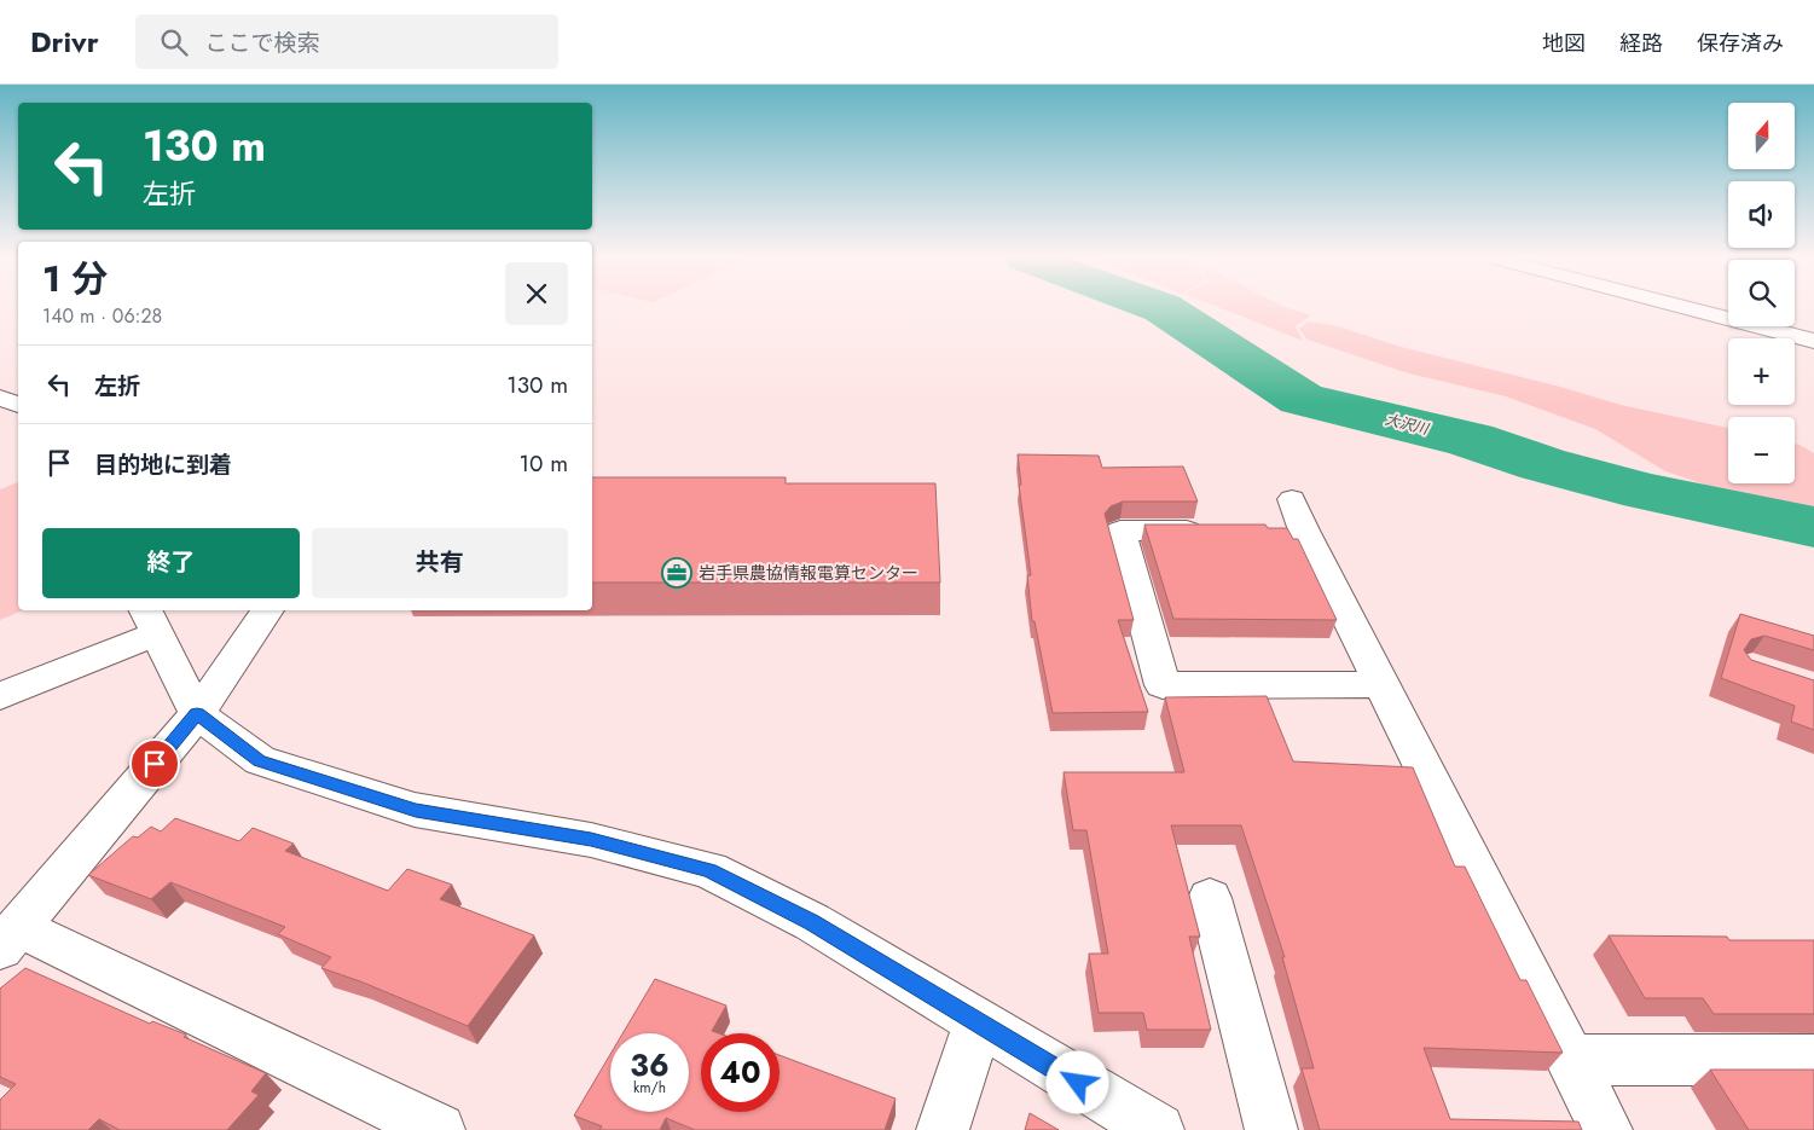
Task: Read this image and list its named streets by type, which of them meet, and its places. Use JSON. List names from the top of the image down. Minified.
{"water":["大沢川"],"places":{"office":["岩手県農協情報電算センター"]},"north":"top","page":{"header":"Drivr","search":"ここで検索","nav":["地図","経路","保存済み"],"map_buttons":["+","−"],"turn":["130 m","左折"],"heading":["1 分","140 m · 06:28"],"list":[{"name":"左折","value":"130 m"},{"name":"目的地に到着","value":"10 m"}],"buttons":["終了","共有"],"speed":"36 km/h","limit":"40"}}
